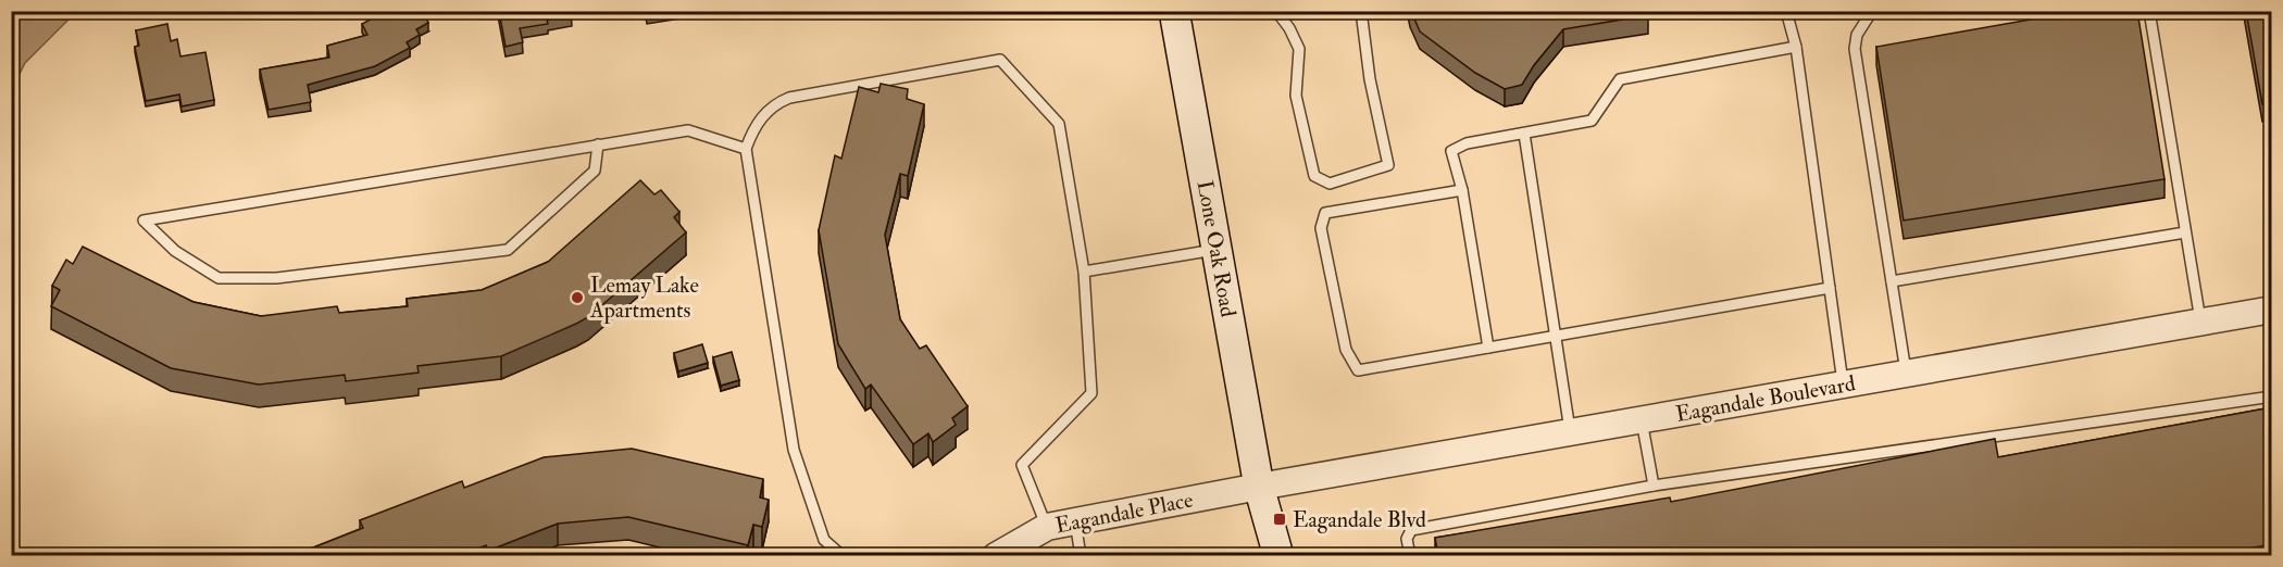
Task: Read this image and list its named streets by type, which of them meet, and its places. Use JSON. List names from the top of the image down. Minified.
{"streets":{"main road":["Lone Oak Road"],"street":["Eagandale Boulevard","Eagandale Place"]},"crossings":[["Lone Oak Road","Eagandale Boulevard"],["Lone Oak Road","Eagandale Place"],["Eagandale Boulevard","Eagandale Place"]],"places":{"other":["Lemay Lake Apartments"],"transit":["Eagandale Blvd"]}}
